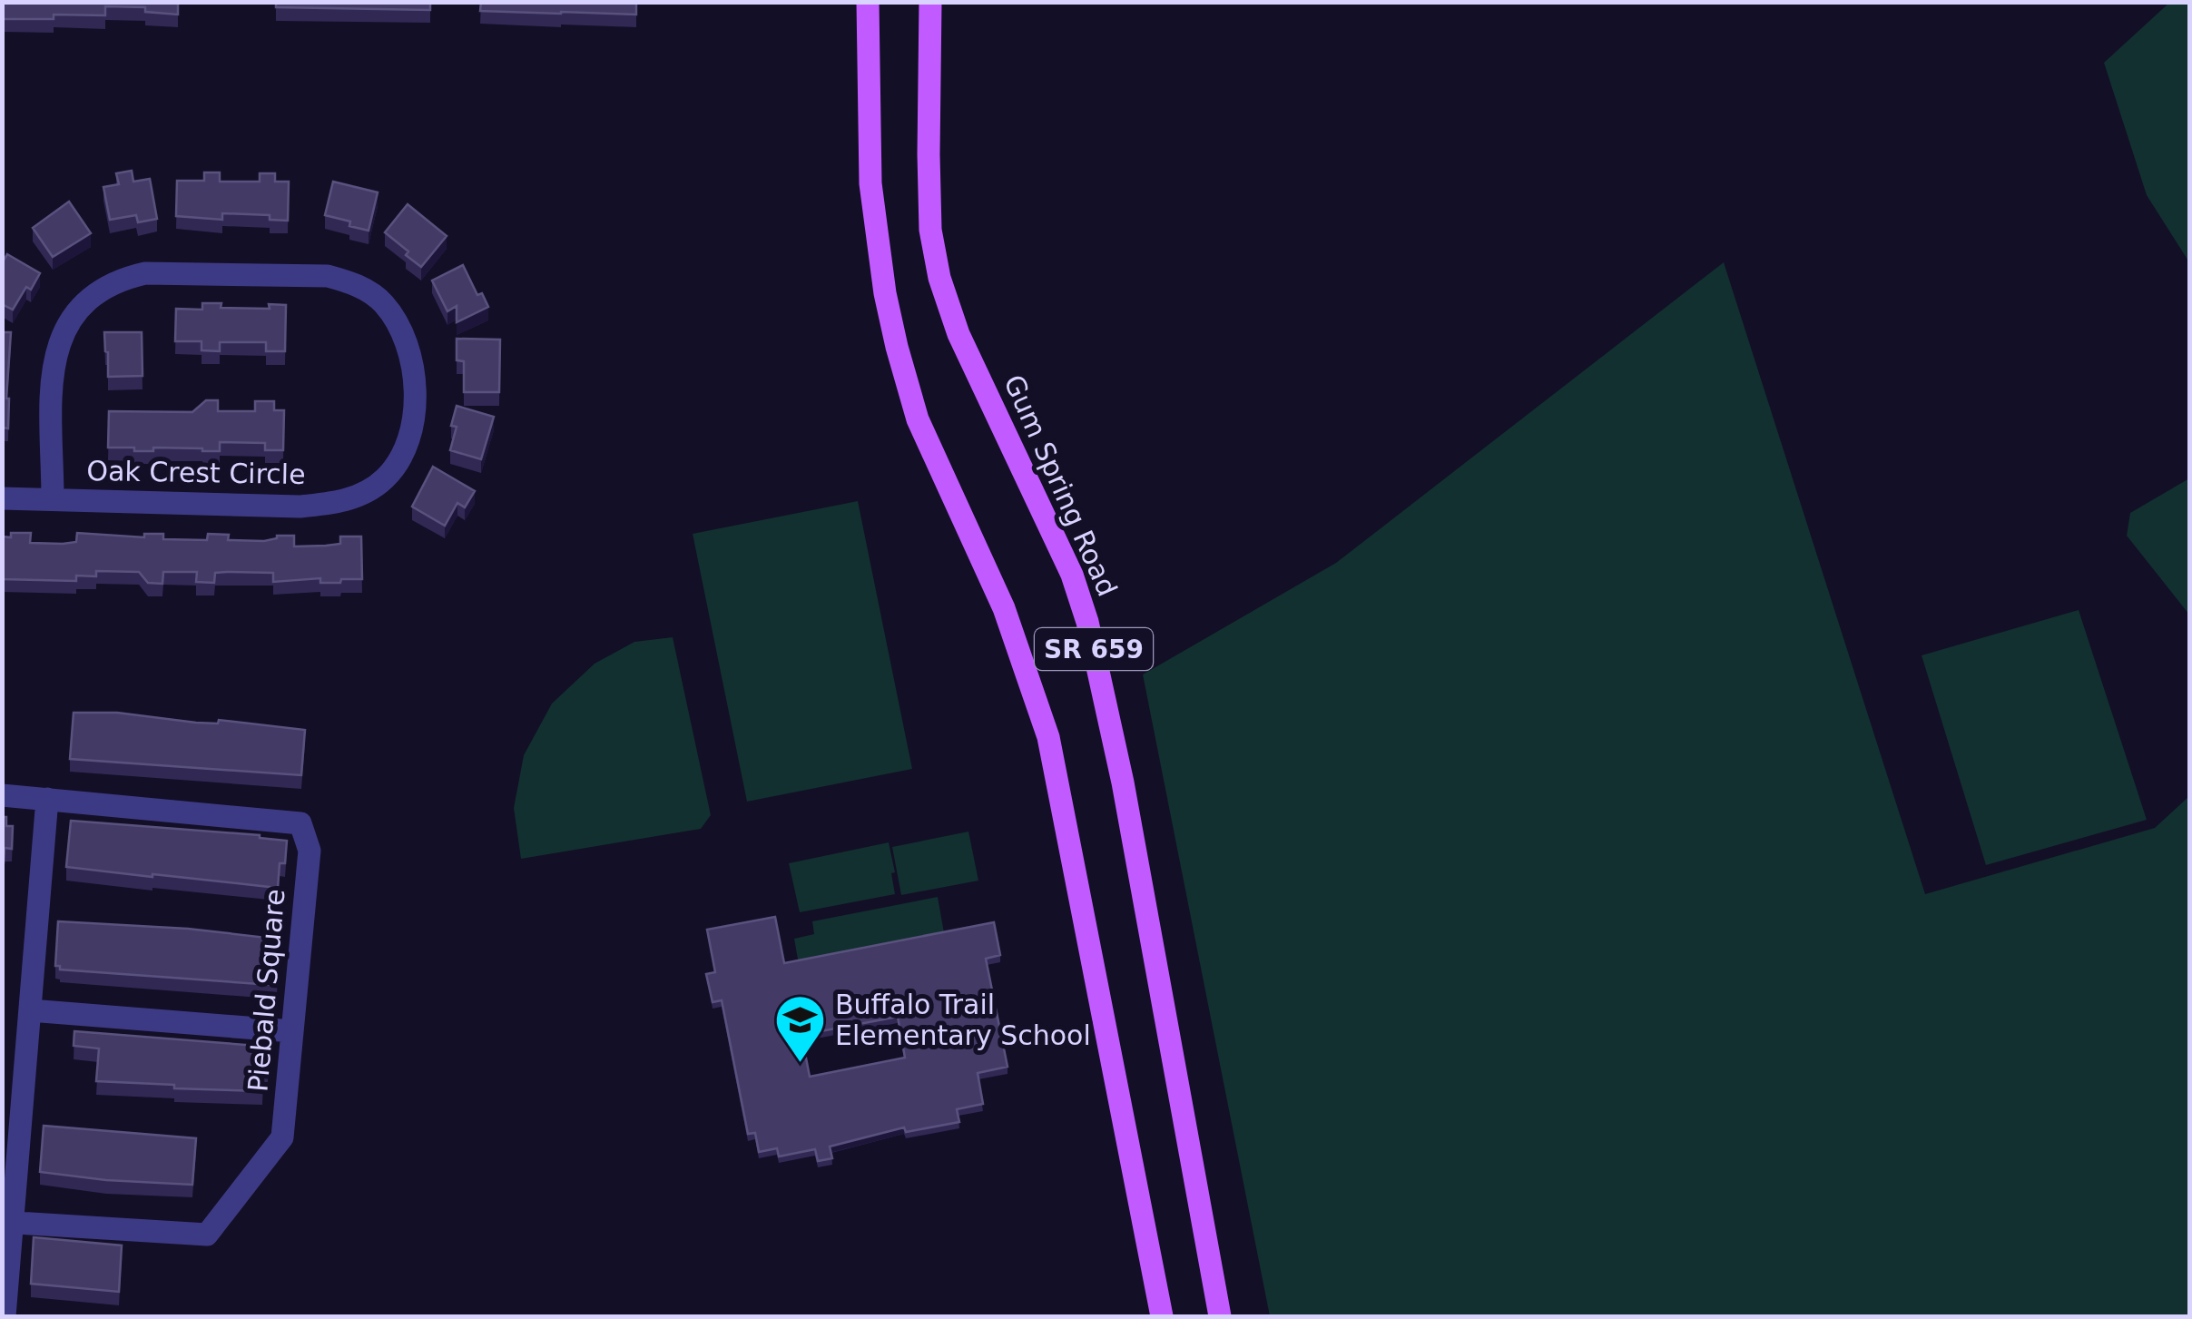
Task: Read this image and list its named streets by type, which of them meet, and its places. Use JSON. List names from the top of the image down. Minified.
{"streets":{"main road":["Gum Spring Road","SR 659"],"street":["Oak Crest Circle","Piebald Square"]},"places":{"school or university":["Buffalo Trail Elementary School"]}}
